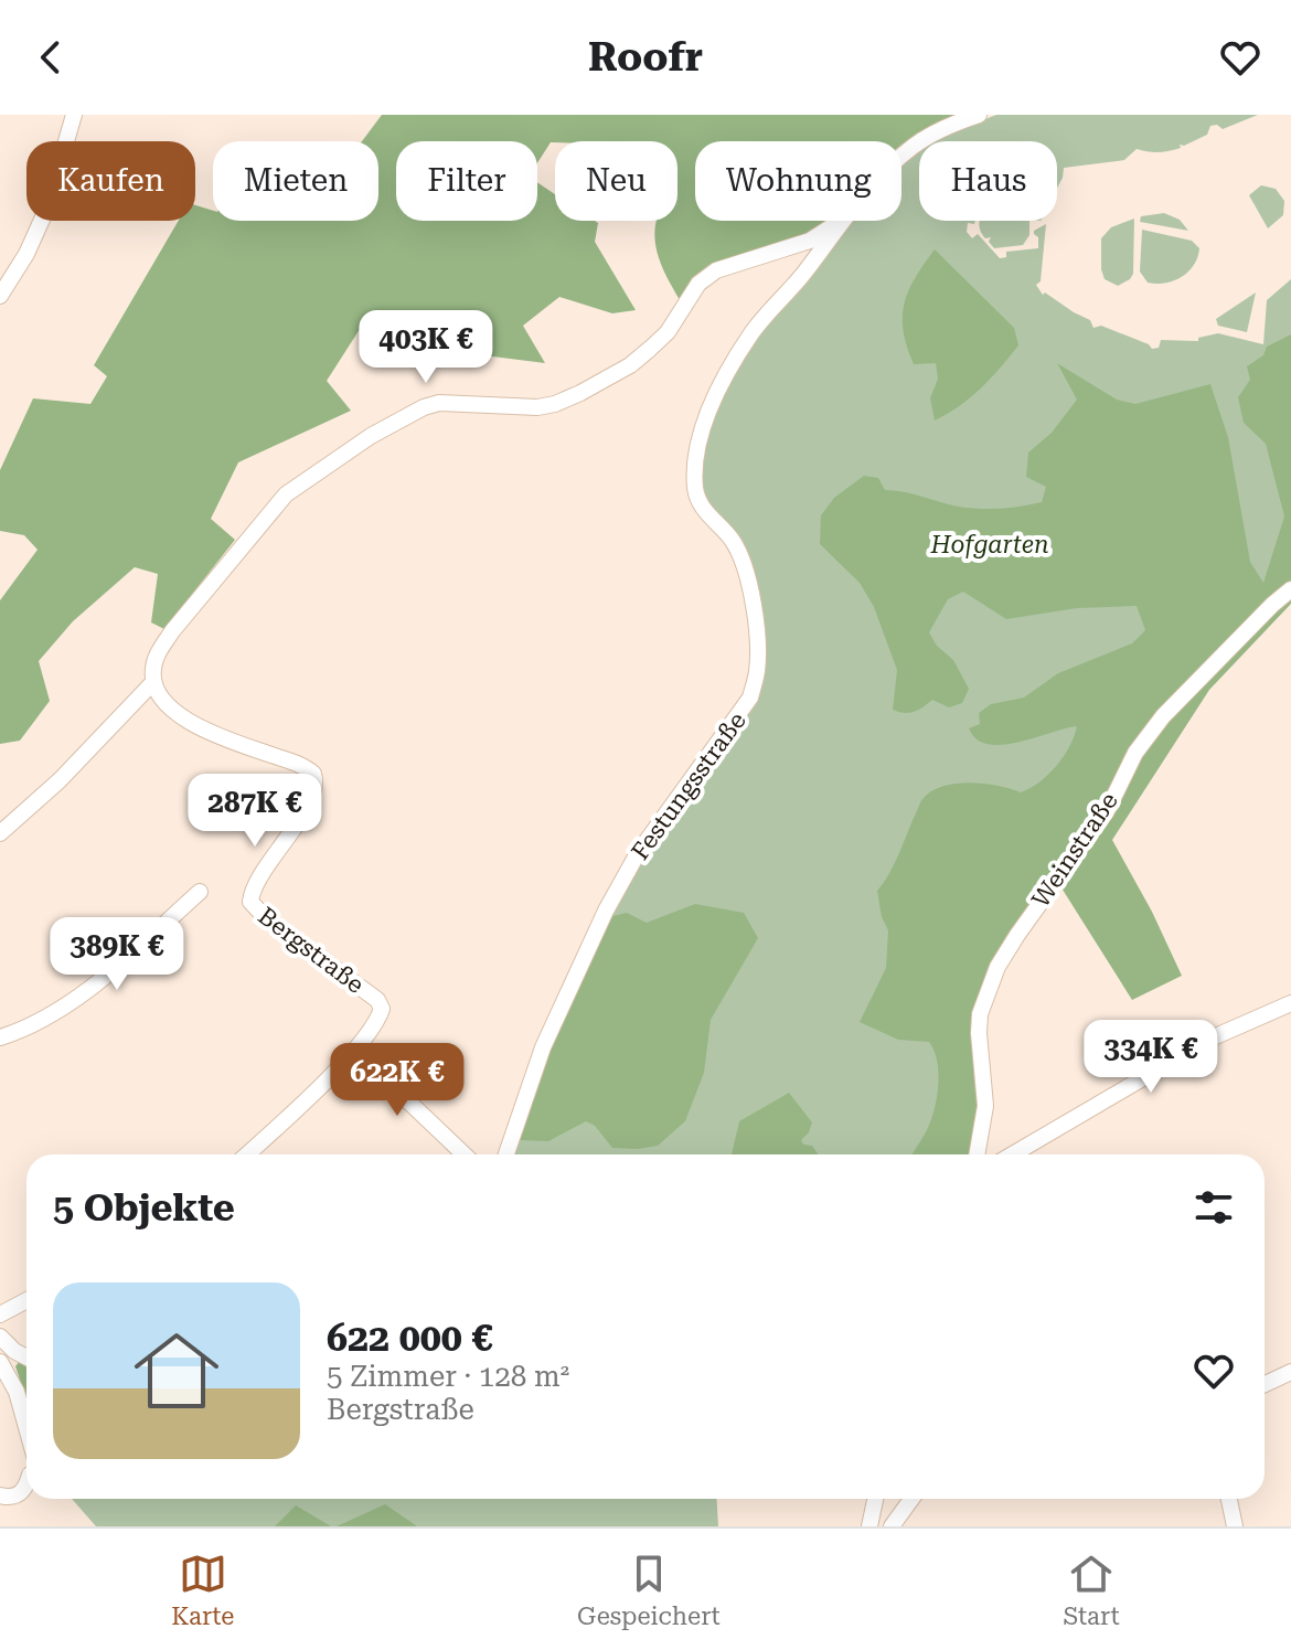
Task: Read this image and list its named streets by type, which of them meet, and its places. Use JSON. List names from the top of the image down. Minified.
{"streets":{"street":["Festungsstraße","Weinstraße","Bergstraße"]},"parks":["Hofgarten"],"page":{"header":"Roofr","chip":["Kaufen","Mieten","Filter","Neu","Wohnung","Haus"],"price":["403K €","287K €","389K €","334K €","622K €"],"heading":"5 Objekte","list":[{"name":"622 000 €","note":"5 Zimmer · 128 m² · Bergstraße"}],"tabs":["Karte","Gespeichert","Start"]}}
